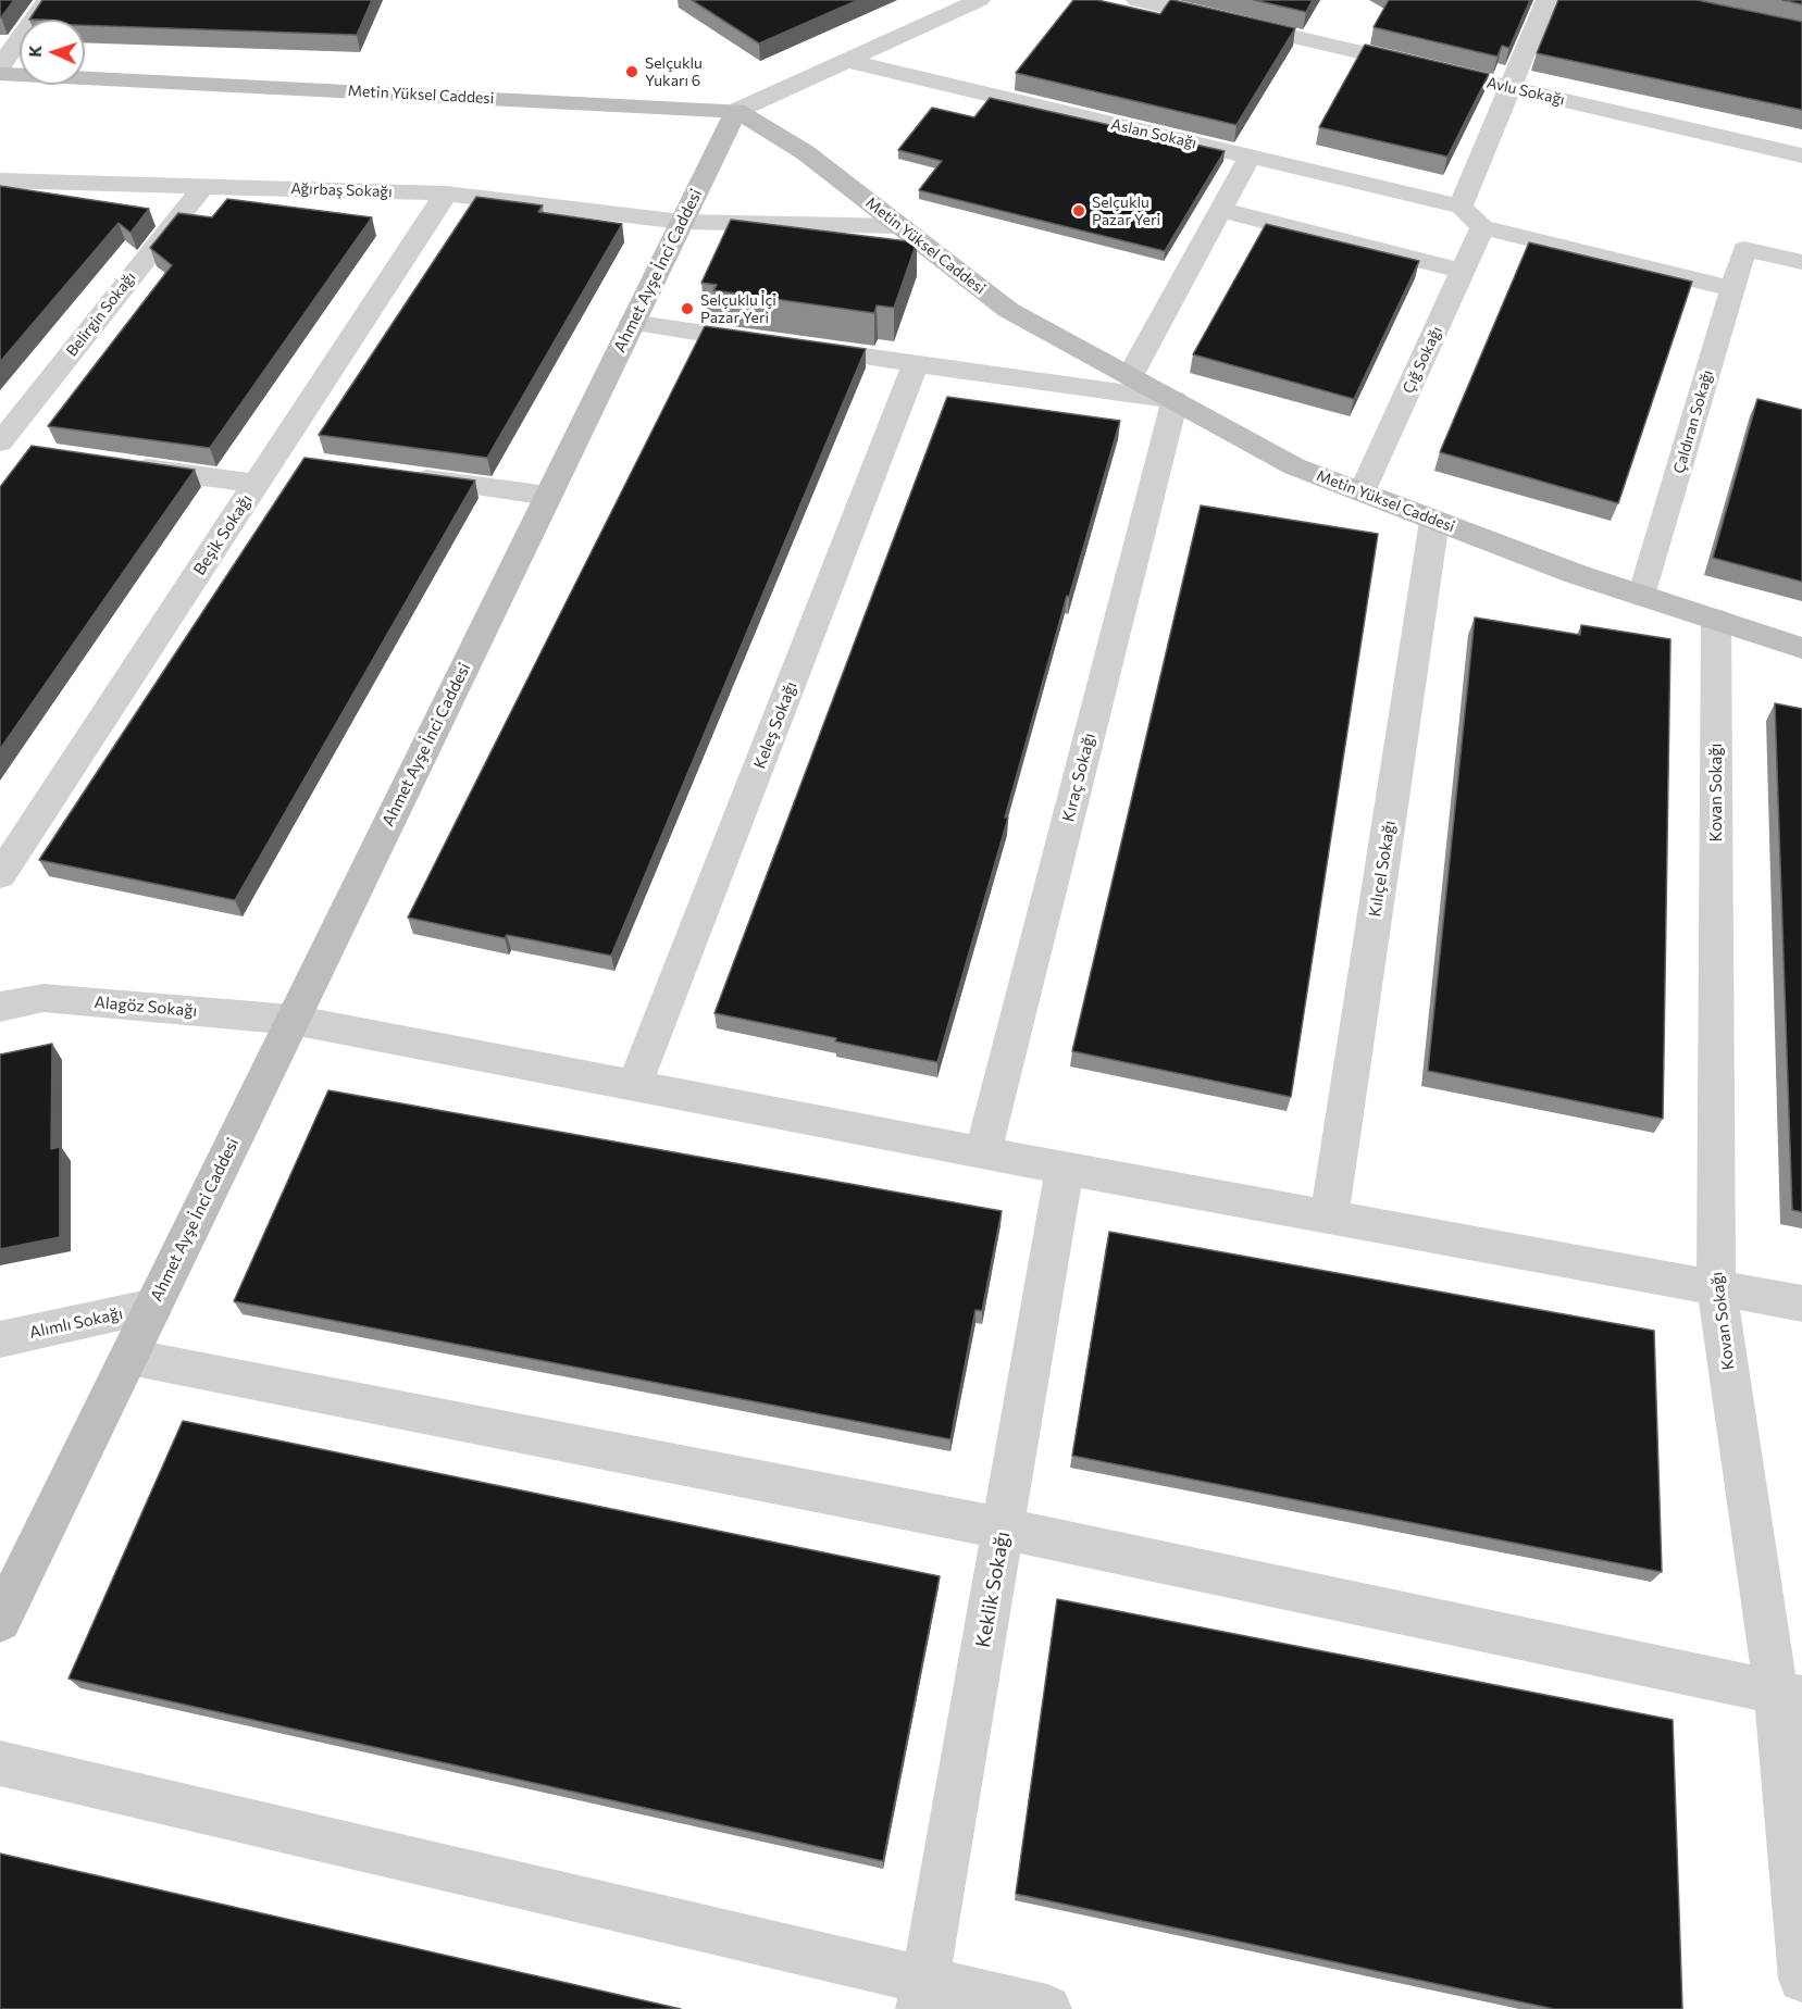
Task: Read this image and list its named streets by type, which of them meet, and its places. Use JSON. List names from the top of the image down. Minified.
{"streets":{"street":["Avlu Sokağı","Metin Yüksel Caddesi","Aslan Sokağı","Ağırbaş Sokağı","Ahmet Ayşe İnci Caddesi","Belirgin Sokağı","Çığ Sokağı","Çaldıran Sokağı","Beşik Sokağı","Keleş Sokağı","Kıraç Sokağı","Kovan Sokağı","Kılıçel Sokağı","Alagöz Sokağı","Alımlı Sokağı","Keklik Sokağı"]},"crossings":[["Metin Yüksel Caddesi","Ağırbaş Sokağı"],["Metin Yüksel Caddesi","Ahmet Ayşe İnci Caddesi"],["Metin Yüksel Caddesi","Çığ Sokağı"],["Metin Yüksel Caddesi","Çaldıran Sokağı"],["Metin Yüksel Caddesi","Kıraç Sokağı"],["Metin Yüksel Caddesi","Kovan Sokağı"],["Metin Yüksel Caddesi","Kılıçel Sokağı"],["Ağırbaş Sokağı","Ahmet Ayşe İnci Caddesi"],["Ağırbaş Sokağı","Belirgin Sokağı"],["Ağırbaş Sokağı","Beşik Sokağı"],["Ahmet Ayşe İnci Caddesi","Alagöz Sokağı"],["Ahmet Ayşe İnci Caddesi","Alımlı Sokağı"],["Keleş Sokağı","Alagöz Sokağı"],["Kıraç Sokağı","Alagöz Sokağı"],["Kovan Sokağı","Alagöz Sokağı"],["Kılıçel Sokağı","Alagöz Sokağı"],["Alagöz Sokağı","Keklik Sokağı"]],"places":["Selçuklu Yukarı 6","Selçuklu Pazar Yeri","Selçuklu İçi Pazar Yeri"],"north":"left"}
